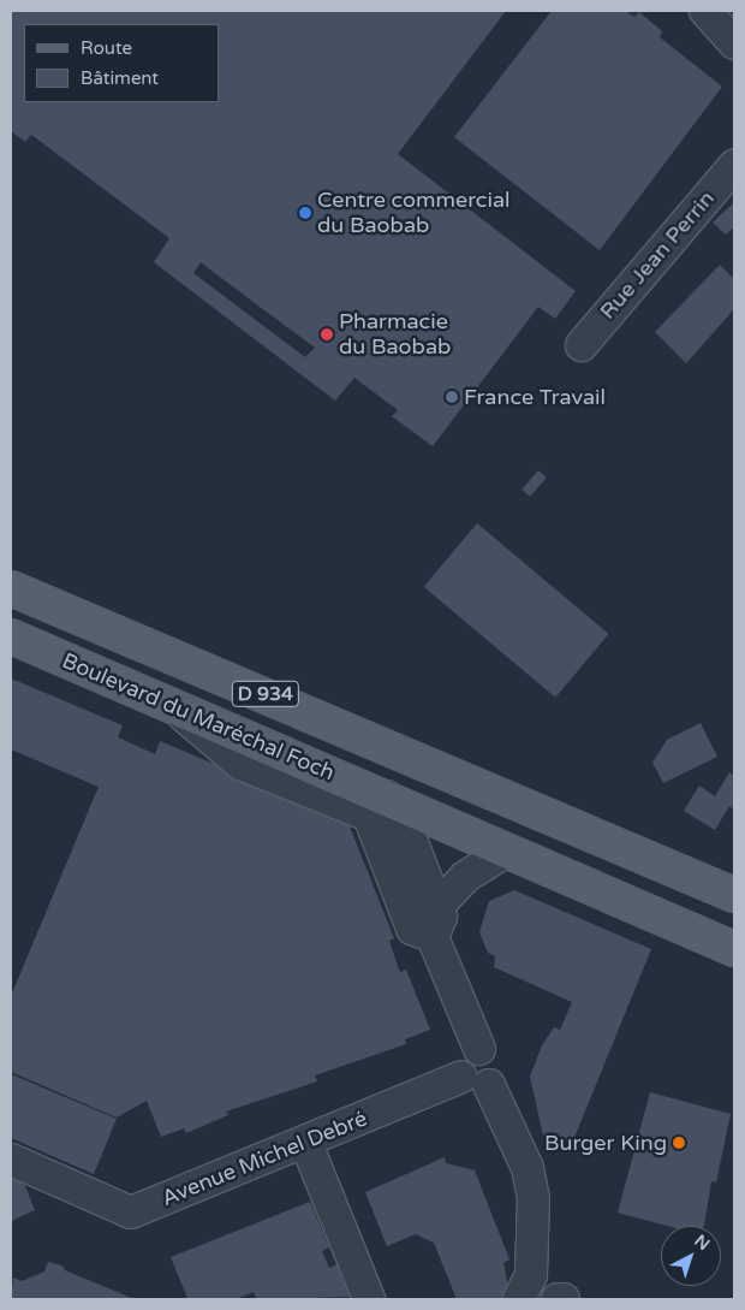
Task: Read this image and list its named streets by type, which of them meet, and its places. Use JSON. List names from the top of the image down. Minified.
{"streets":{"main road":["D 934","Boulevard du Maréchal Foch"],"street":["Rue Jean Perrin","Avenue Michel Debré"]},"places":["Centre commercial du Baobab","Pharmacie du Baobab","France Travail","Burger King"],"legend":["Route","Bâtiment"],"north":"top right"}
